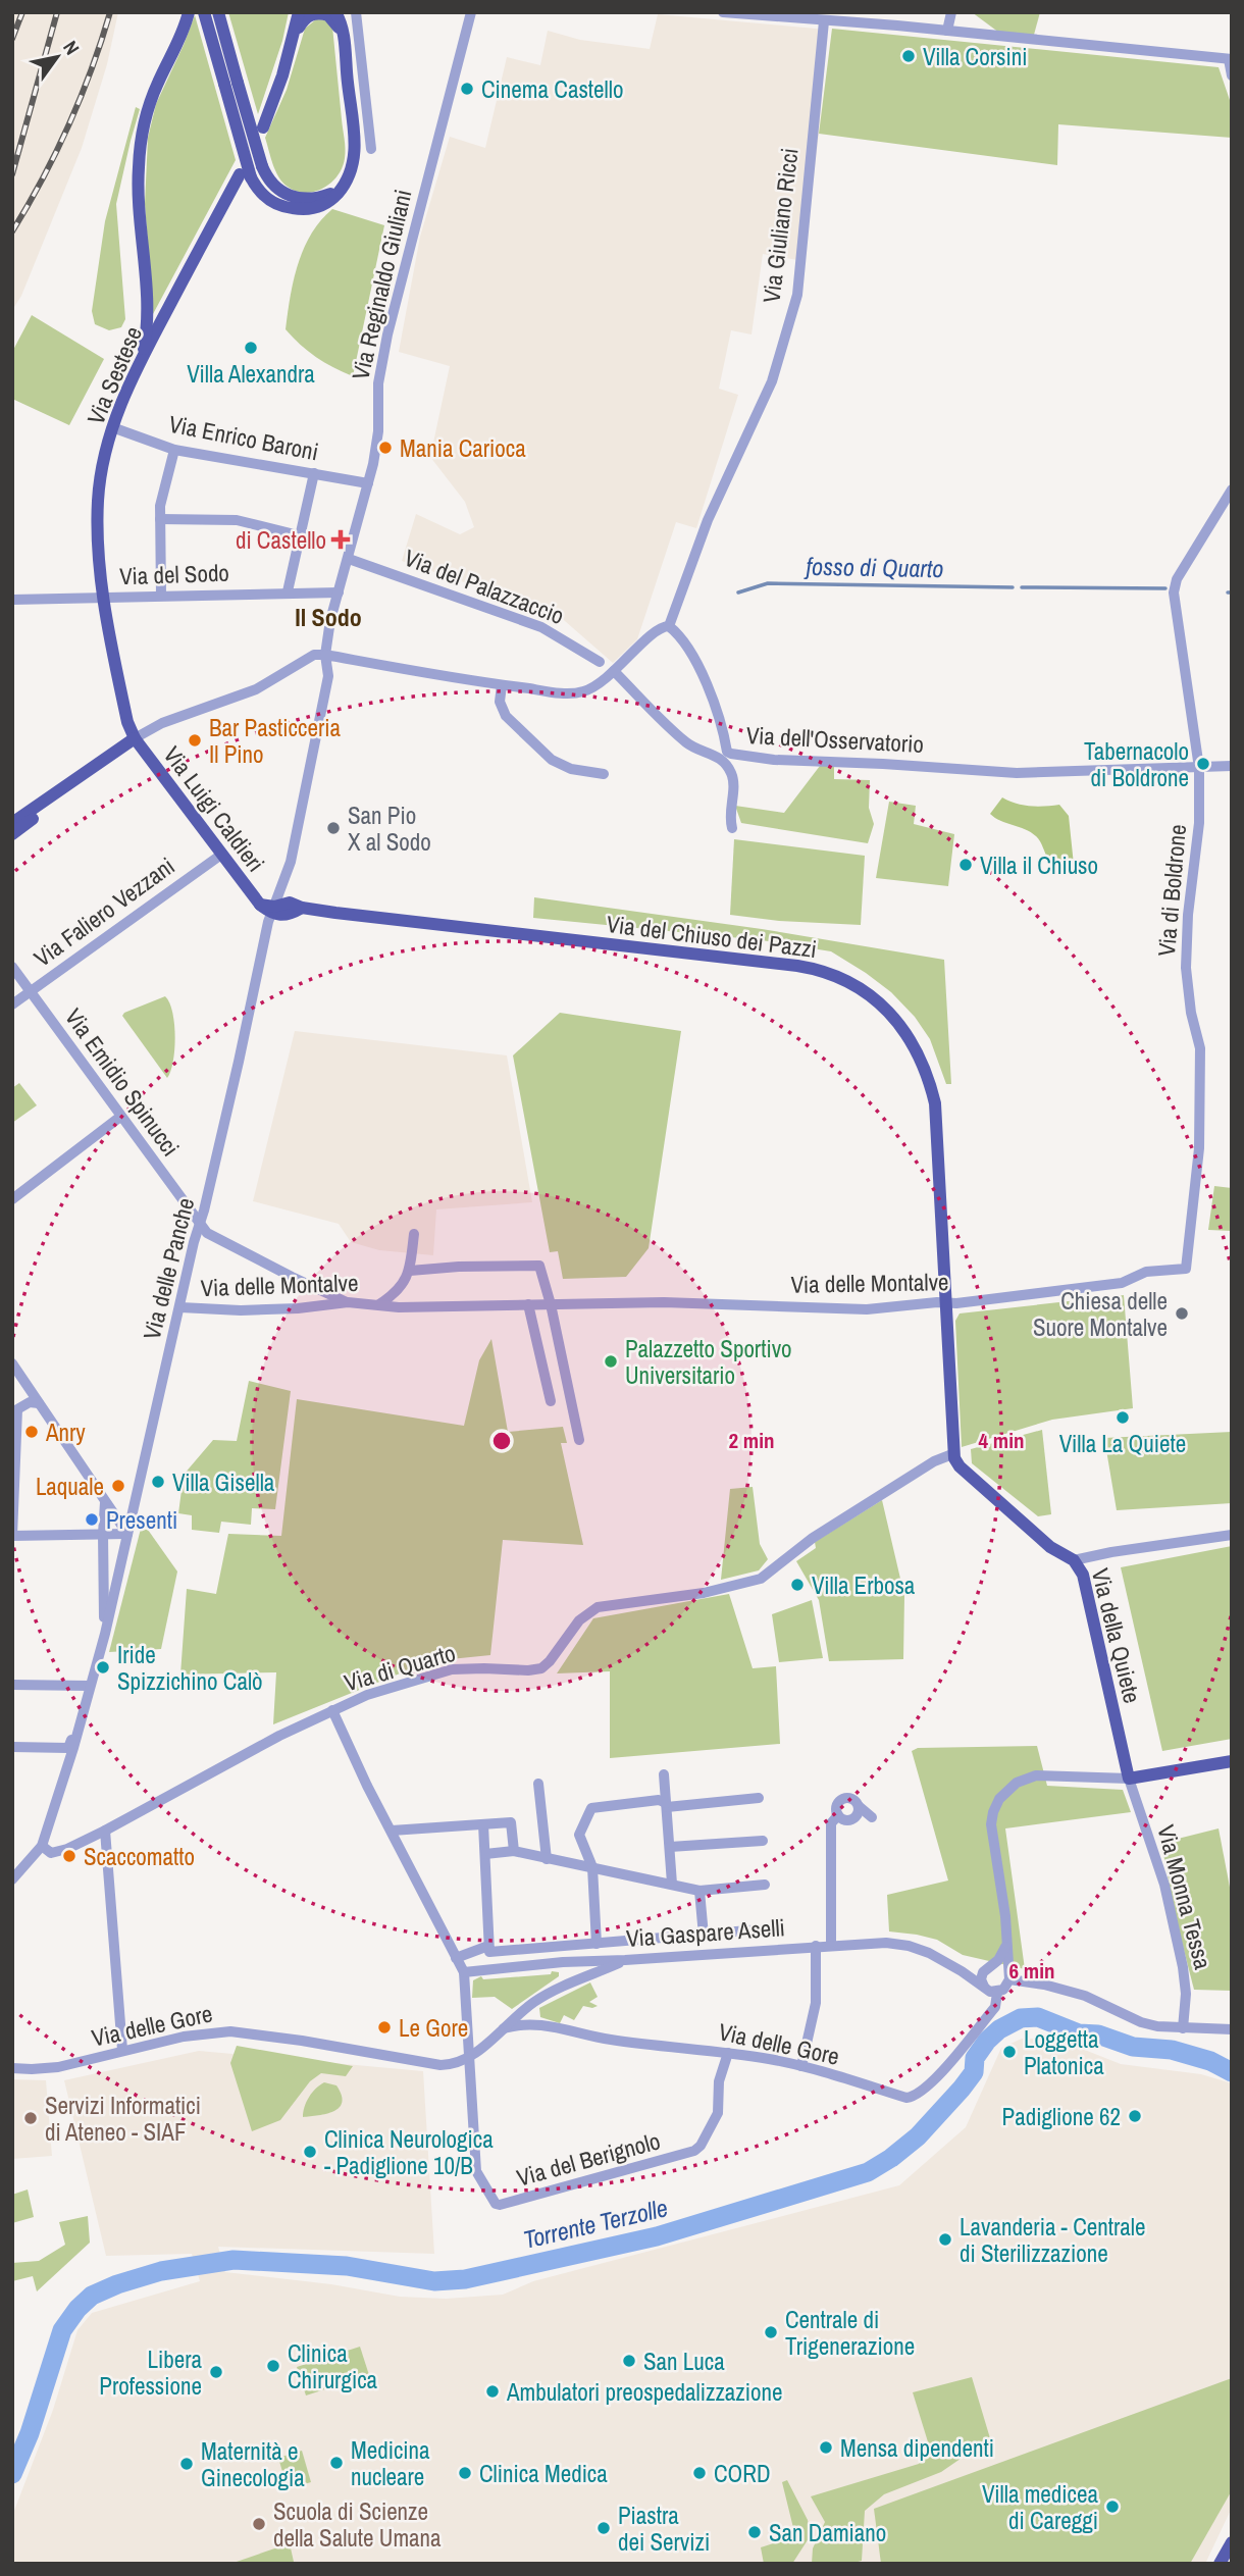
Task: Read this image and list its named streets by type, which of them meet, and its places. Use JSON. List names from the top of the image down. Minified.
{"streets":{"main road":["Via Sestese","Via Luigi Caldieri","Via del Chiuso dei Pazzi","Via della Quiete"],"street":["Via Giuliano Ricci","Via Reginaldo Giuliani","Via Enrico Baroni","Via del Sodo","Via del Palazzaccio","Via dell'Osservatorio","Via di Boldrone","Via Faliero Vezzani","Via Emidio Spinucci","Via delle Panche","Via delle Montalve","Via di Quarto","Via Monna Tessa","Via Gaspare Aselli","Via delle Gore","Via del Berignolo"]},"crossings":[["Via Giuliano Ricci","Via dell'Osservatorio"],["Via Reginaldo Giuliani","Via Enrico Baroni"],["Via Reginaldo Giuliani","Via del Sodo"],["Via Reginaldo Giuliani","Via del Palazzaccio"],["Via Reginaldo Giuliani","Via delle Panche"],["Via Sestese","Via Enrico Baroni"],["Via Sestese","Via del Sodo"],["Via Sestese","Via Luigi Caldieri"],["Via dell'Osservatorio","Via di Boldrone"],["Via Luigi Caldieri","Via Faliero Vezzani"],["Via Luigi Caldieri","Via del Chiuso dei Pazzi"],["Via Luigi Caldieri","Via delle Panche"],["Via di Boldrone","Via delle Montalve"],["Via Faliero Vezzani","Via Emidio Spinucci"],["Via del Chiuso dei Pazzi","Via delle Panche"],["Via del Chiuso dei Pazzi","Via delle Montalve"],["Via Emidio Spinucci","Via delle Panche"],["Via Emidio Spinucci","Via delle Montalve"],["Via delle Panche","Via delle Montalve"],["Via delle Panche","Via di Quarto"],["Via della Quiete","Via di Quarto"],["Via della Quiete","Via Monna Tessa"],["Via Gaspare Aselli","Via delle Gore"],["Via delle Gore","Via del Berignolo"]],"districts":["Il Sodo"],"water":["fosso di Quarto","Torrente Terzolle"],"places":{"other":["Villa Corsini","Cinema Castello","Villa Alexandra","Mania Carioca","Bar Pasticceria Il Pino","Tabernacolo di Boldrone","San Pio X al Sodo","Villa il Chiuso","Chiesa delle Suore Montalve","Palazzetto Sportivo Universitario","Villa La Quiete","Anry","Villa Gisella","Laquale","Presenti","Villa Erbosa","Iride Spizzichino Calò","Scaccomatto","Le Gore","Loggetta Platonica","Padiglione 62","Servizi Informatici di Ateneo - SIAF","Clinica Neurologica - Padiglione 10/B","Lavanderia - Centrale di Sterilizzazione","Centrale di Trigenerazione","San Luca","Clinica Chirurgica","Libera Professione","Ambulatori preospedalizzazione","Mensa dipendenti","Medicina nucleare","Maternità e Ginecologia","Clinica Medica","CORD","Villa medicea di Careggi","Scuola di Scienze della Salute Umana","Piastra dei Servizi","San Damiano"],"health":["di Castello"]},"north":"top right","rings":["2 min","4 min","6 min"]}
